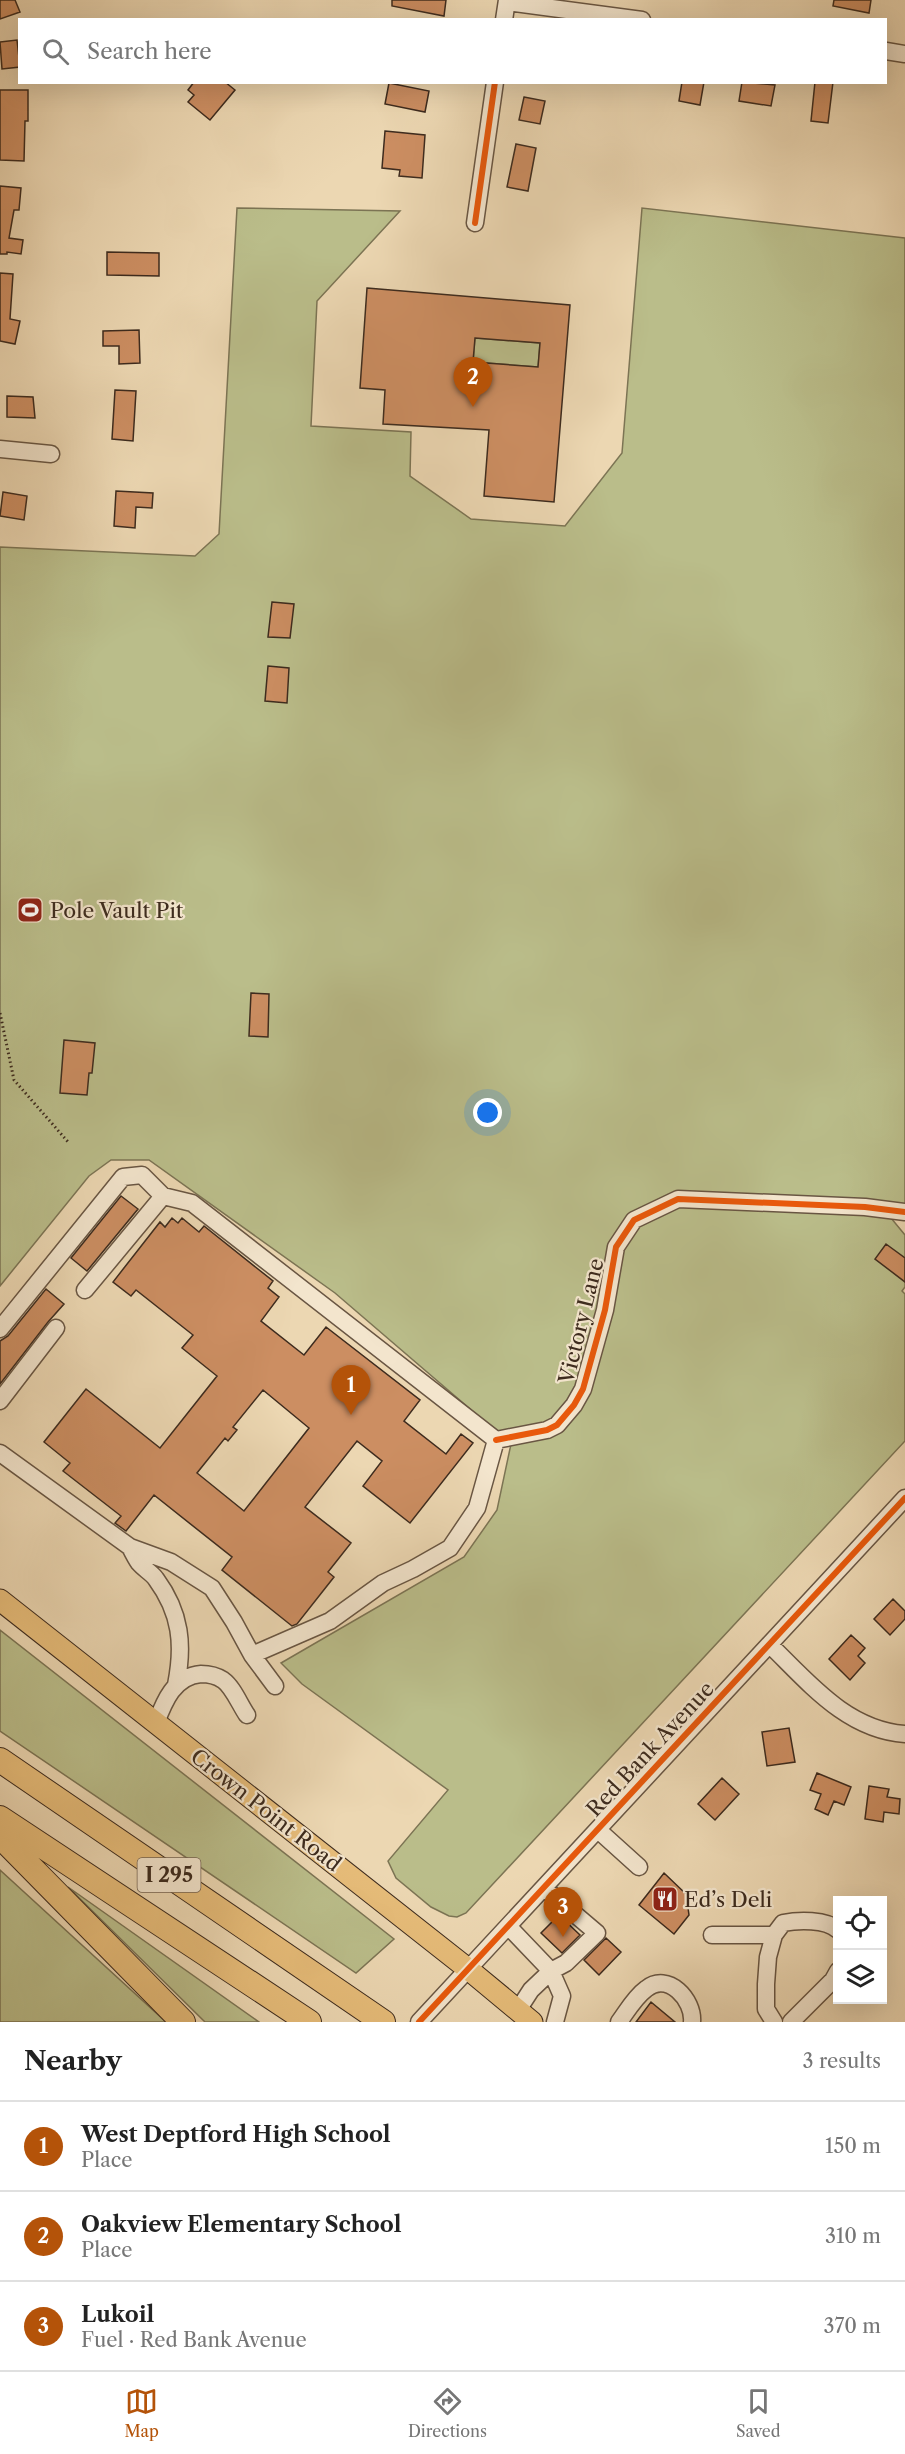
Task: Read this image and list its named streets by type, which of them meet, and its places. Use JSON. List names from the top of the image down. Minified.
{"streets":{"highway":["I 295"],"main road":["Crown Point Road"],"street":["Victory Lane","Red Bank Avenue"]},"crossings":[["Red Bank Avenue","Crown Point Road"]],"places":{"sports":["Pole Vault Pit"],"restaurant":["Ed’s Deli"]},"page":{"search":"Search here","pins":["2","1","3"],"heading":["Nearby","3 results"],"list":[{"mark":"1","name":"West Deptford High School","note":"Place","value":"150 m"},{"mark":"2","name":"Oakview Elementary School","note":"Place","value":"310 m"},{"mark":"3","name":"Lukoil","note":"Fuel · Red Bank Avenue","value":"370 m"}],"nav":["Map","Directions","Saved"]}}
